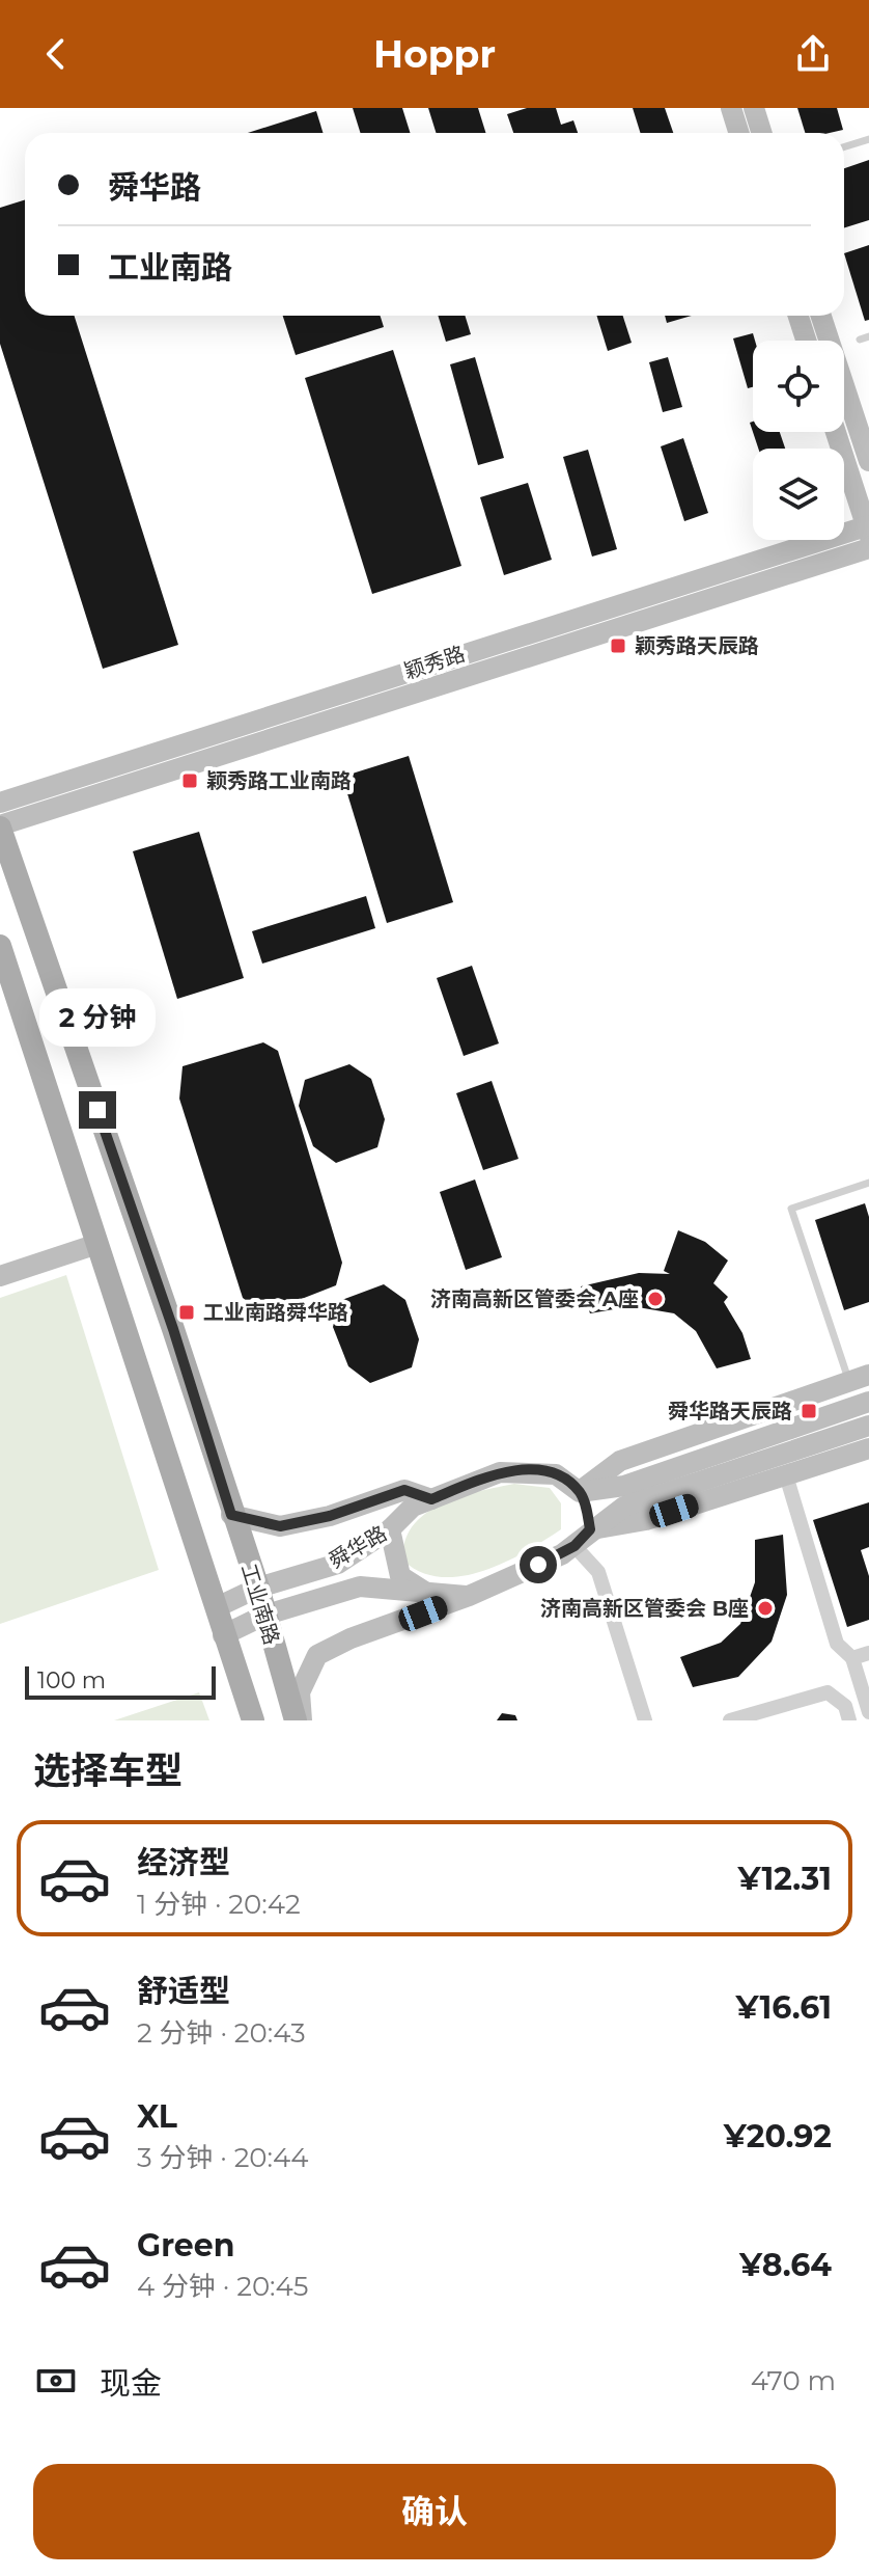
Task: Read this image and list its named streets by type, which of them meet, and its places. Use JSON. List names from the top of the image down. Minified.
{"streets":{"main road":["颖秀路","舜华路","工业南路"]},"crossings":[["颖秀路","工业南路"],["舜华路","工业南路"]],"places":{"transit":["颖秀路天辰路","颖秀路工业南路","工业南路舜华路","舜华路天辰路"],"other":["济南高新区管委会 A座","济南高新区管委会 B座"]},"scale_bar":"100 m","page":{"header":"Hoppr","banner":["舜华路","工业南路"],"bubble":"2 分钟","scale":"100 m","heading":"选择车型","list":[{"name":"经济型","note":"1 分钟 · 20:42","value":"¥12.31"},{"name":"舒适型","note":"2 分钟 · 20:43","value":"¥16.61"},{"name":"XL","note":"3 分钟 · 20:44","value":"¥20.92"},{"name":"Green","note":"4 分钟 · 20:45","value":"¥8.64"}],"pay":["现金","470 m"],"buttons":"确认"}}
